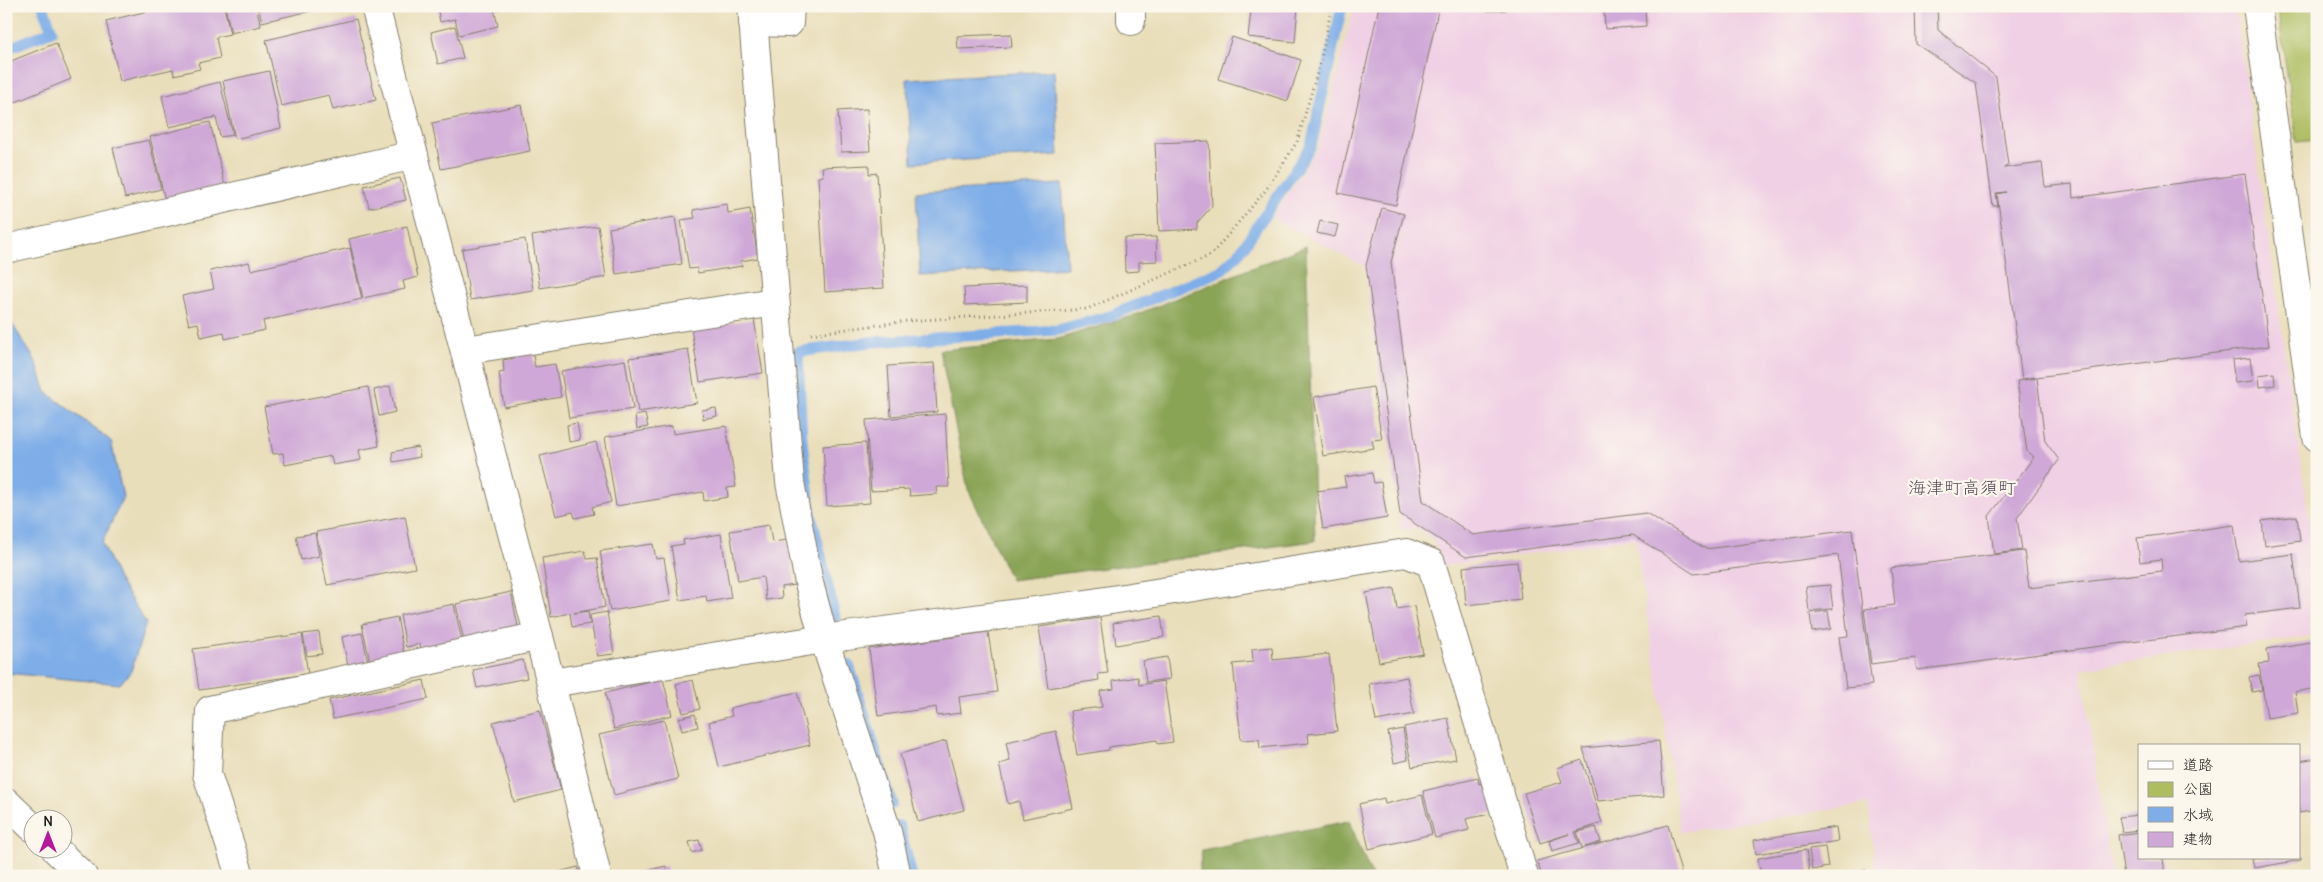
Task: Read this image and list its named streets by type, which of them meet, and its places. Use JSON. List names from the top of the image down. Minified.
{"districts":["海津町高須町"],"legend":["道路","公園","水域","建物"],"north":"top"}
